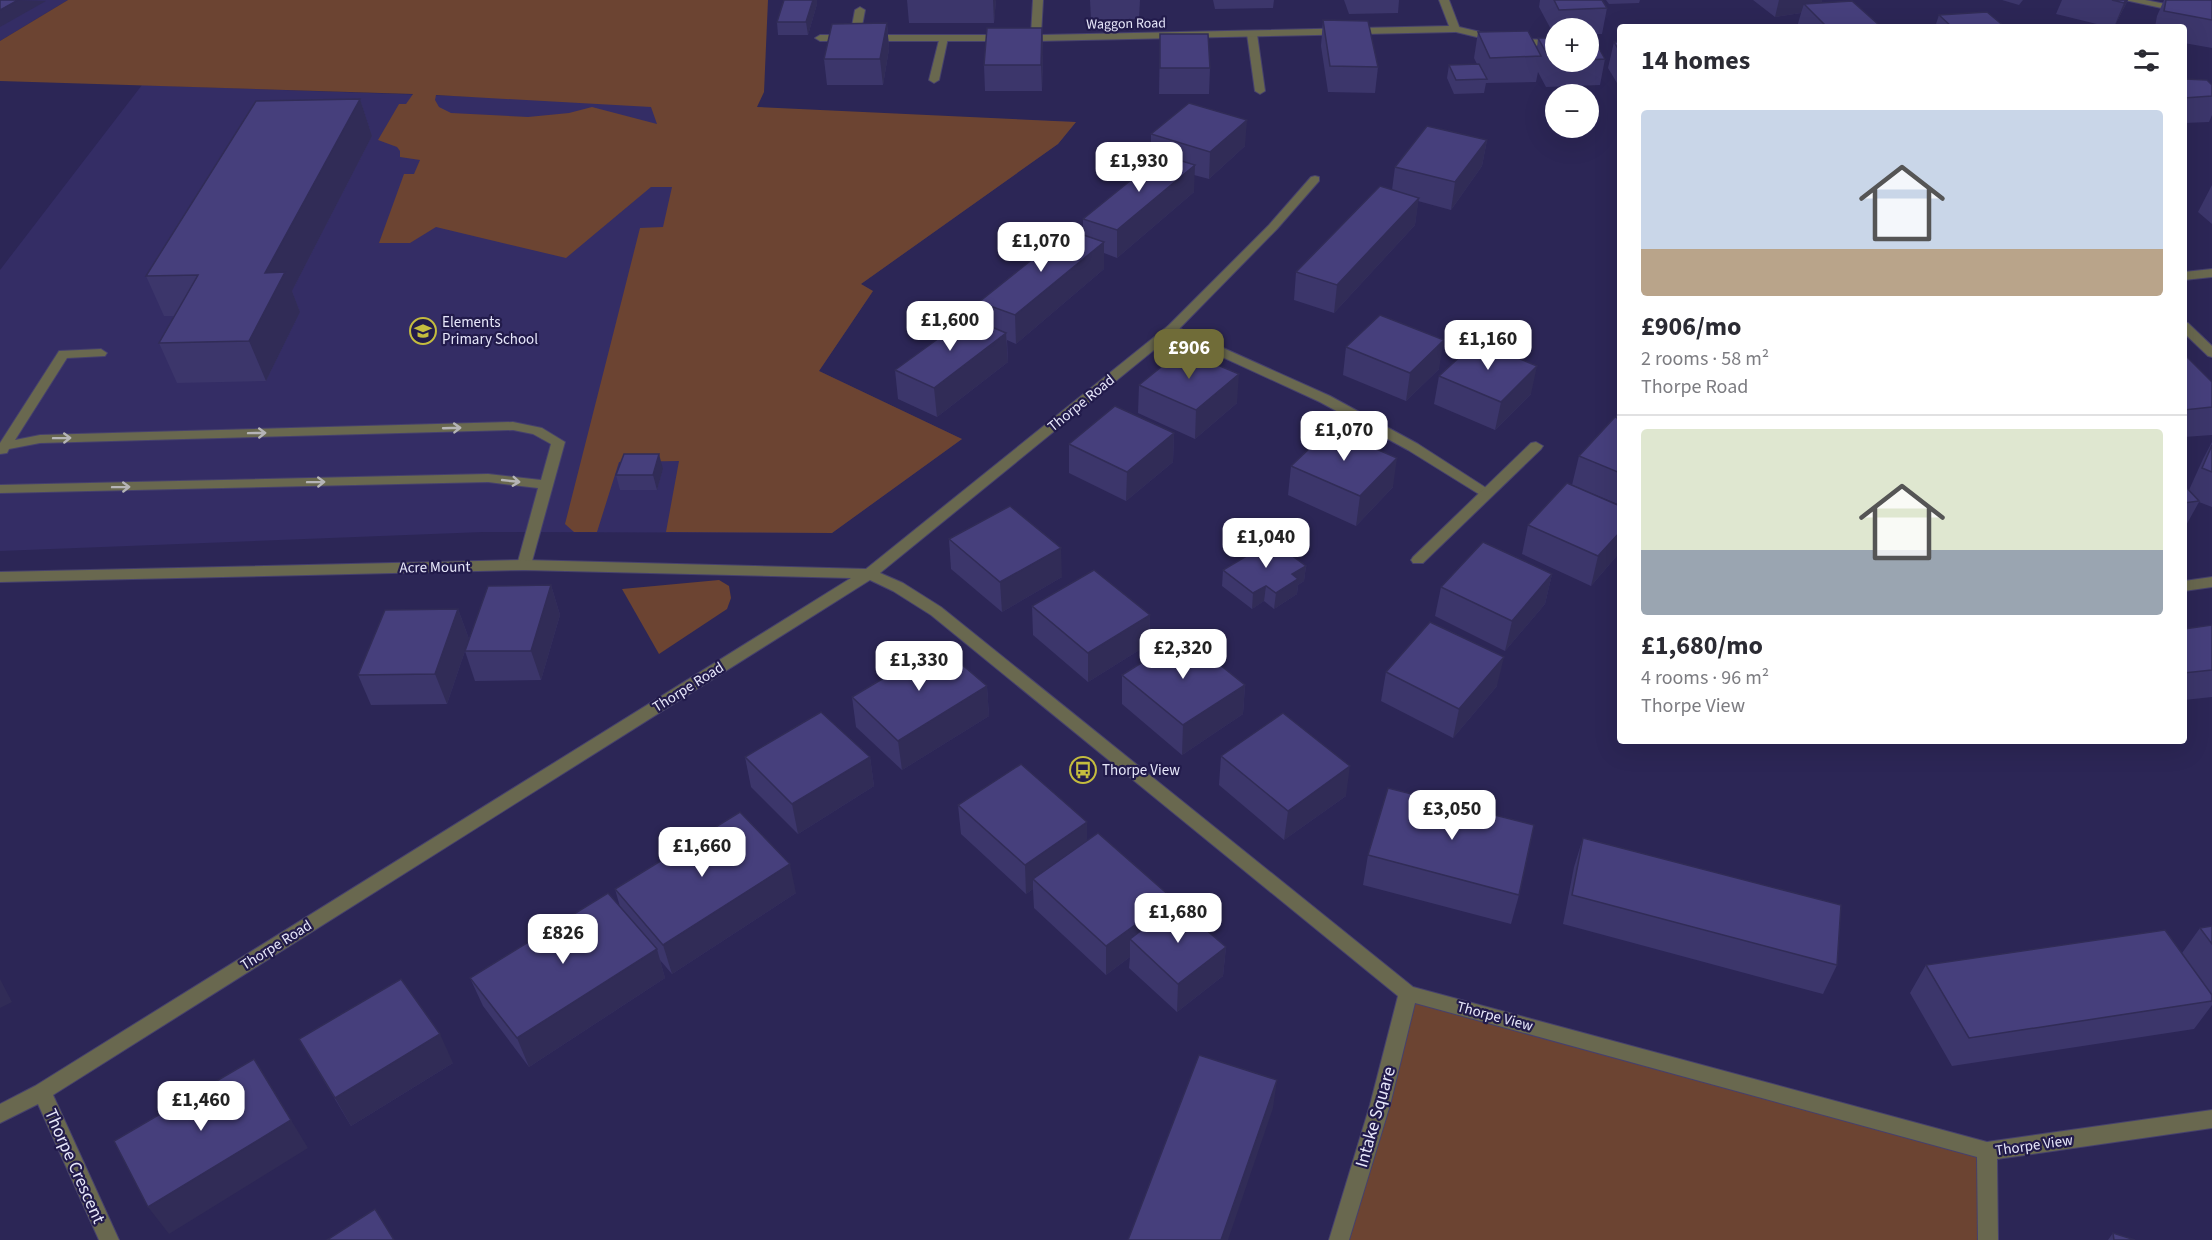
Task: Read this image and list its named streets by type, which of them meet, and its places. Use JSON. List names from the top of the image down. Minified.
{"streets":{"street":["Waggon Road","Thorpe Road","Acre Mount","Thorpe View","Intake Square","Thorpe Crescent"]},"crossings":[["Thorpe Road","Acre Mount"],["Thorpe Road","Thorpe View"],["Thorpe Road","Thorpe Crescent"],["Acre Mount","Thorpe View"],["Thorpe View","Intake Square"]],"places":{"school or university":["Elements Primary School"],"bus stop":["Thorpe View"]},"page":{"map_buttons":["+","−"],"heading":"14 homes","list":[{"name":"£906/mo","note":"2 rooms · 58 m² · Thorpe Road"},{"name":"£1,680/mo","note":"4 rooms · 96 m² · Thorpe View"}],"price":["£1,930","£1,070","£1,600","£1,160","£906","£1,070","£1,040","£2,320","£1,330","£3,050","£1,660","£1,680","£826","£1,460"]}}
